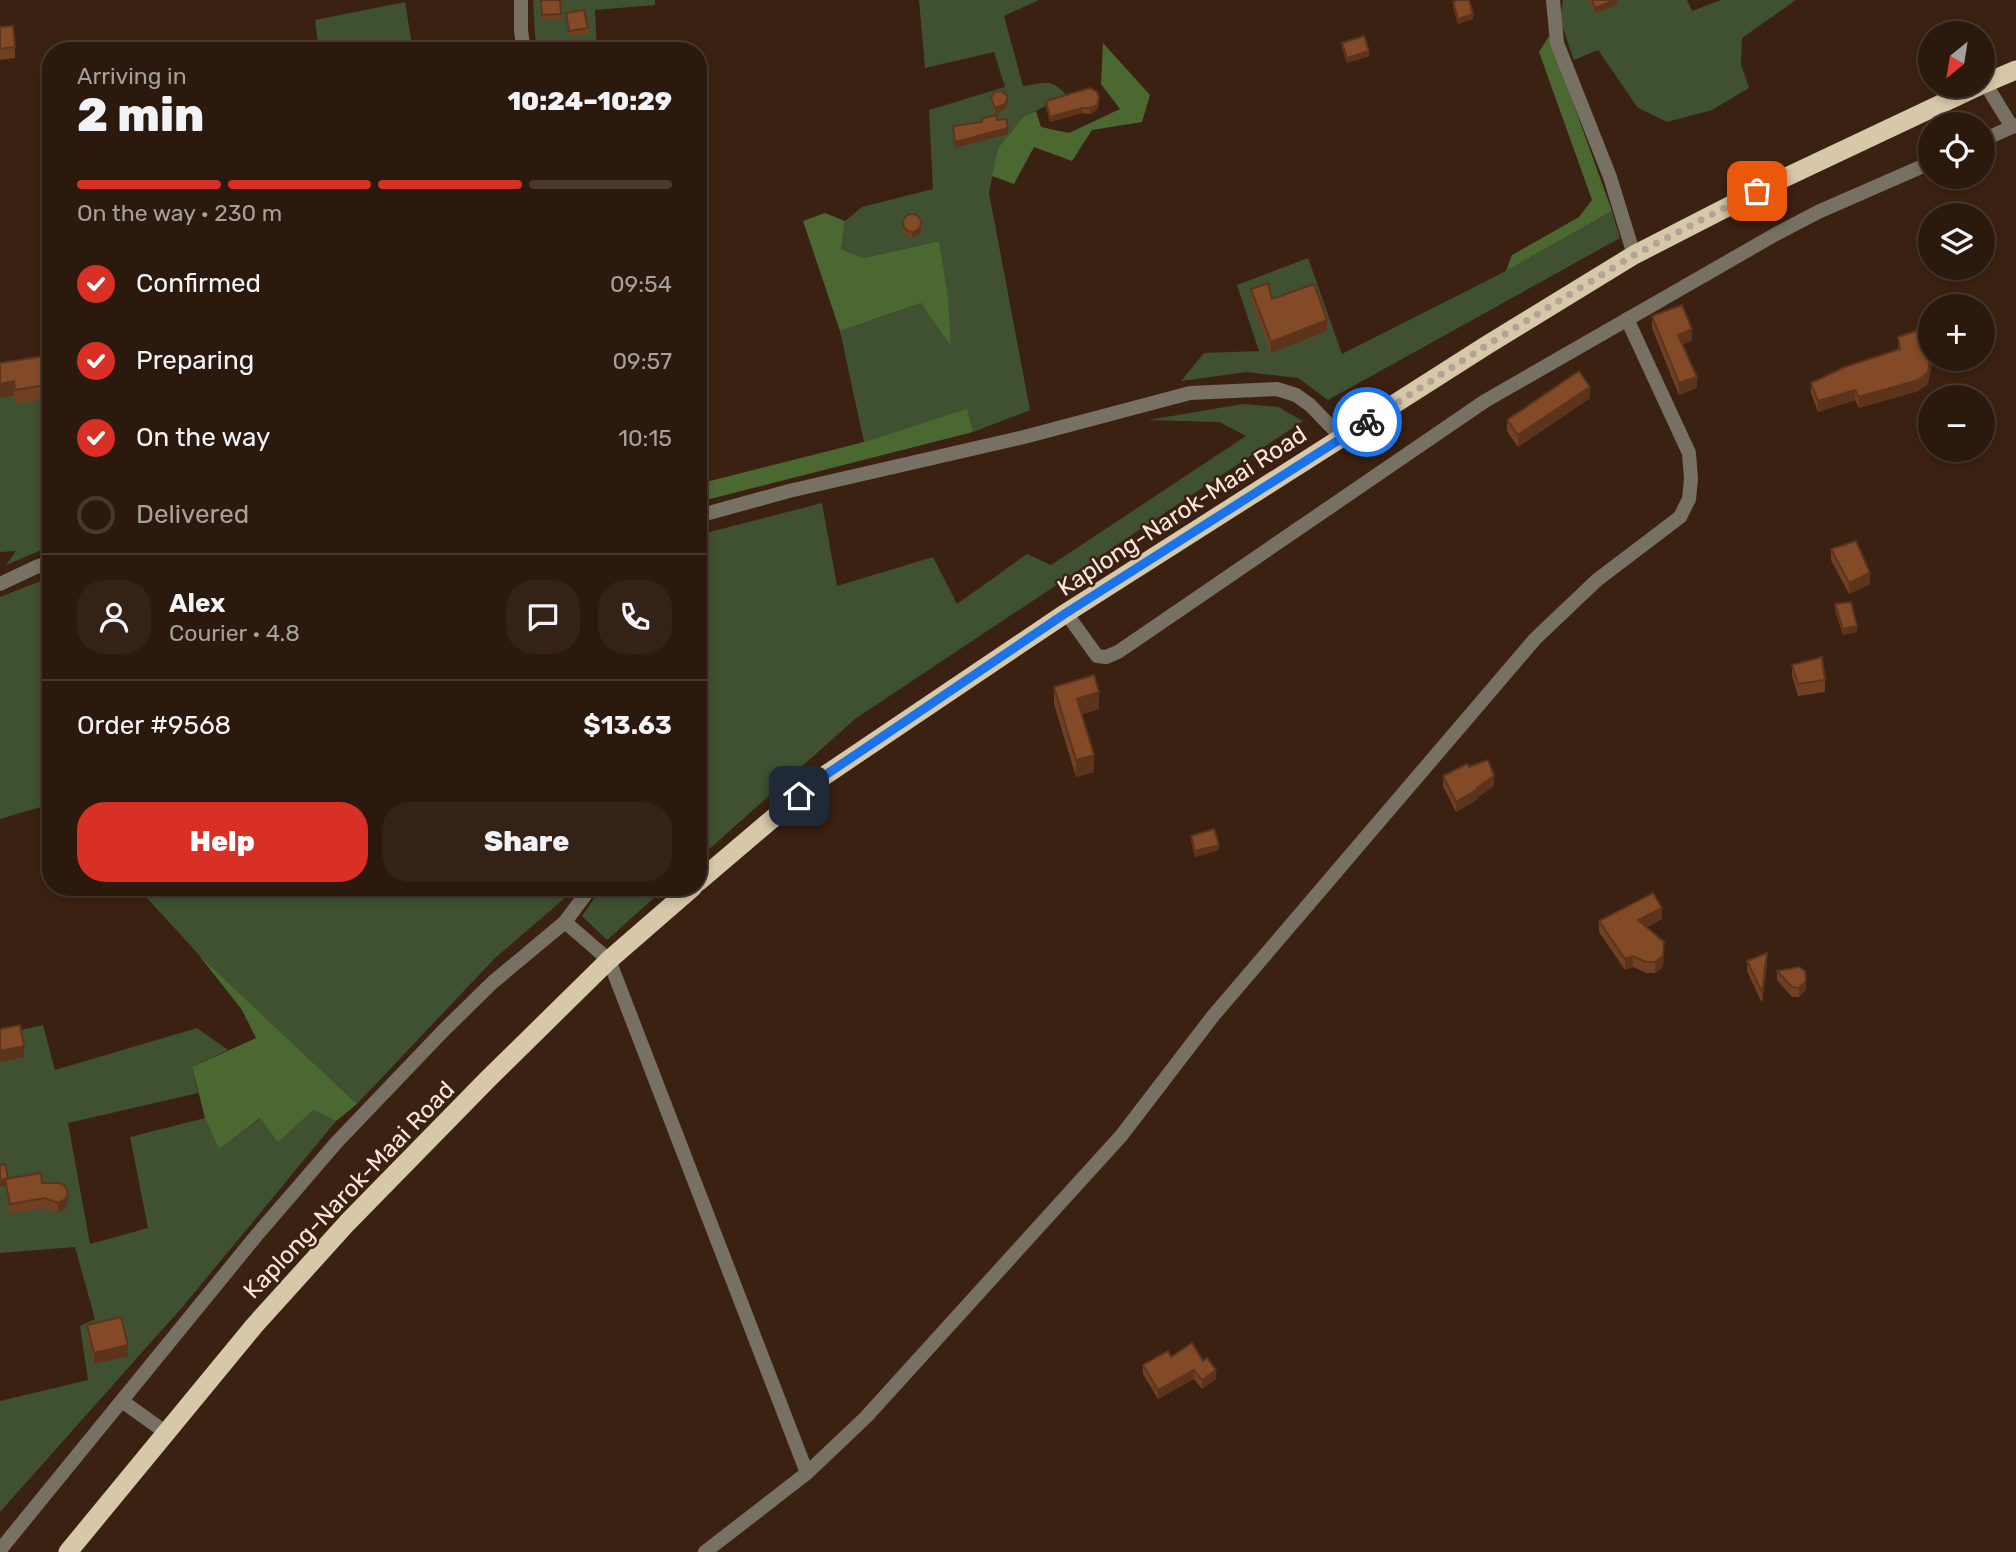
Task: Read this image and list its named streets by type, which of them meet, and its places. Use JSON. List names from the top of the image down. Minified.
{"streets":{"highway":["Kaplong-Narok-Maai Road"]},"north":"bottom left","page":{"map_buttons":["+","−"],"heading":["2 min","Arriving in","10:24–10:29"],"panel":["Alex","Courier · 4.8","Order #9568","$13.63"],"bar":"On the way · 230 m","list":[["Confirmed","09:54"],["Preparing","09:57"],["On the way","10:15"],"Delivered"],"buttons":["Help","Share"]}}
